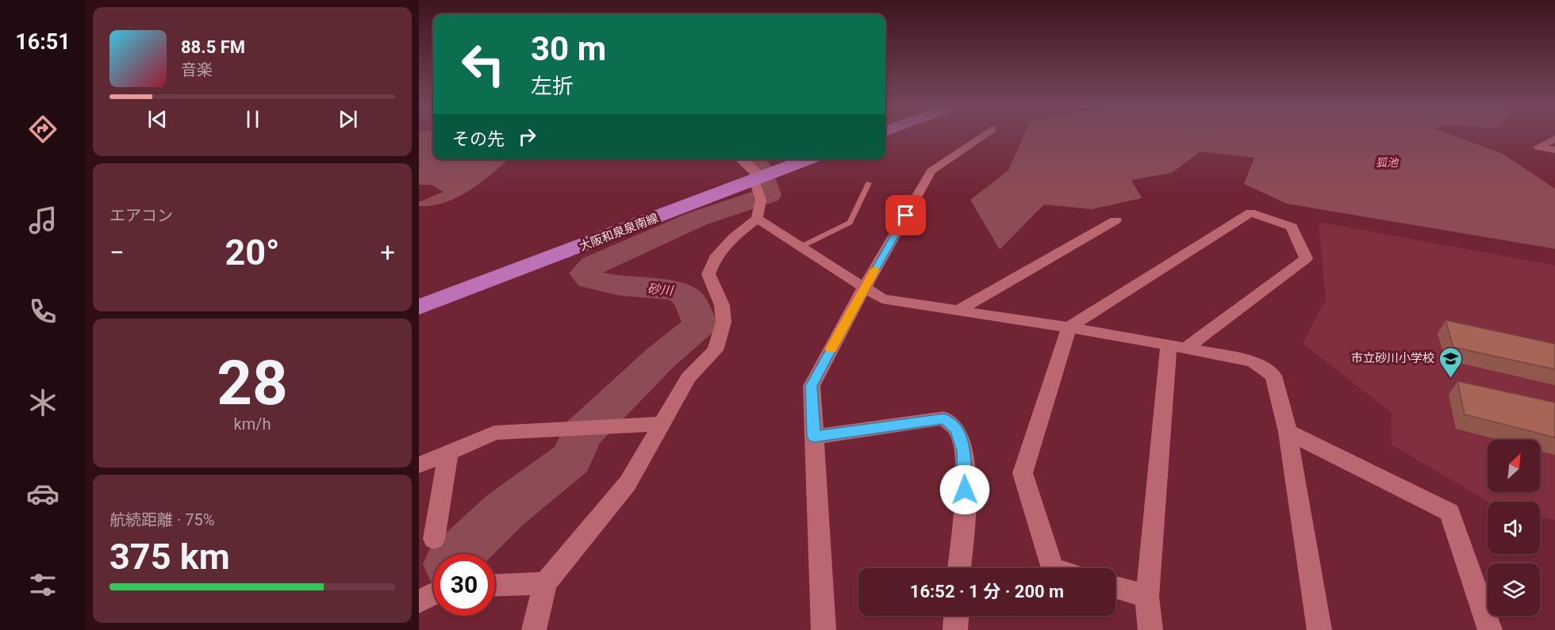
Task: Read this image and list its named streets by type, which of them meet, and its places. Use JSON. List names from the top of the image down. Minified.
{"streets":{"main road":["大阪和泉泉南線"]},"water":["狐池","砂川"],"places":{"school or university":["市立砂川小学校"]},"north":"top right","page":{"tabs":"16:51","turn":["30 m","左折"],"song":["88.5 FM","音楽"],"then":"その先","tile":["エアコン",["28","km/h"],["航続距離 · 75%","375 km"]],"heat":["−","20°","+"],"limit":"30","trip":"16:52 · 1 分 · 200 m"}}
